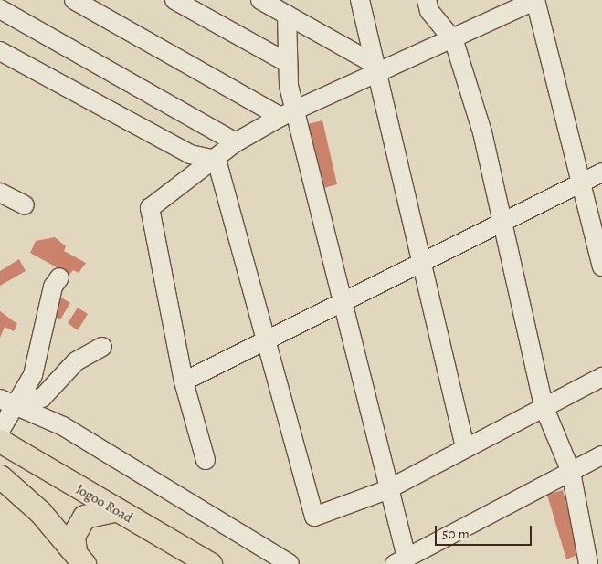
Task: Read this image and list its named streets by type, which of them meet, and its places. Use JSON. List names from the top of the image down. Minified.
{"streets":{"main road":["Jogoo Road"]},"scale_bar":"50 m"}
